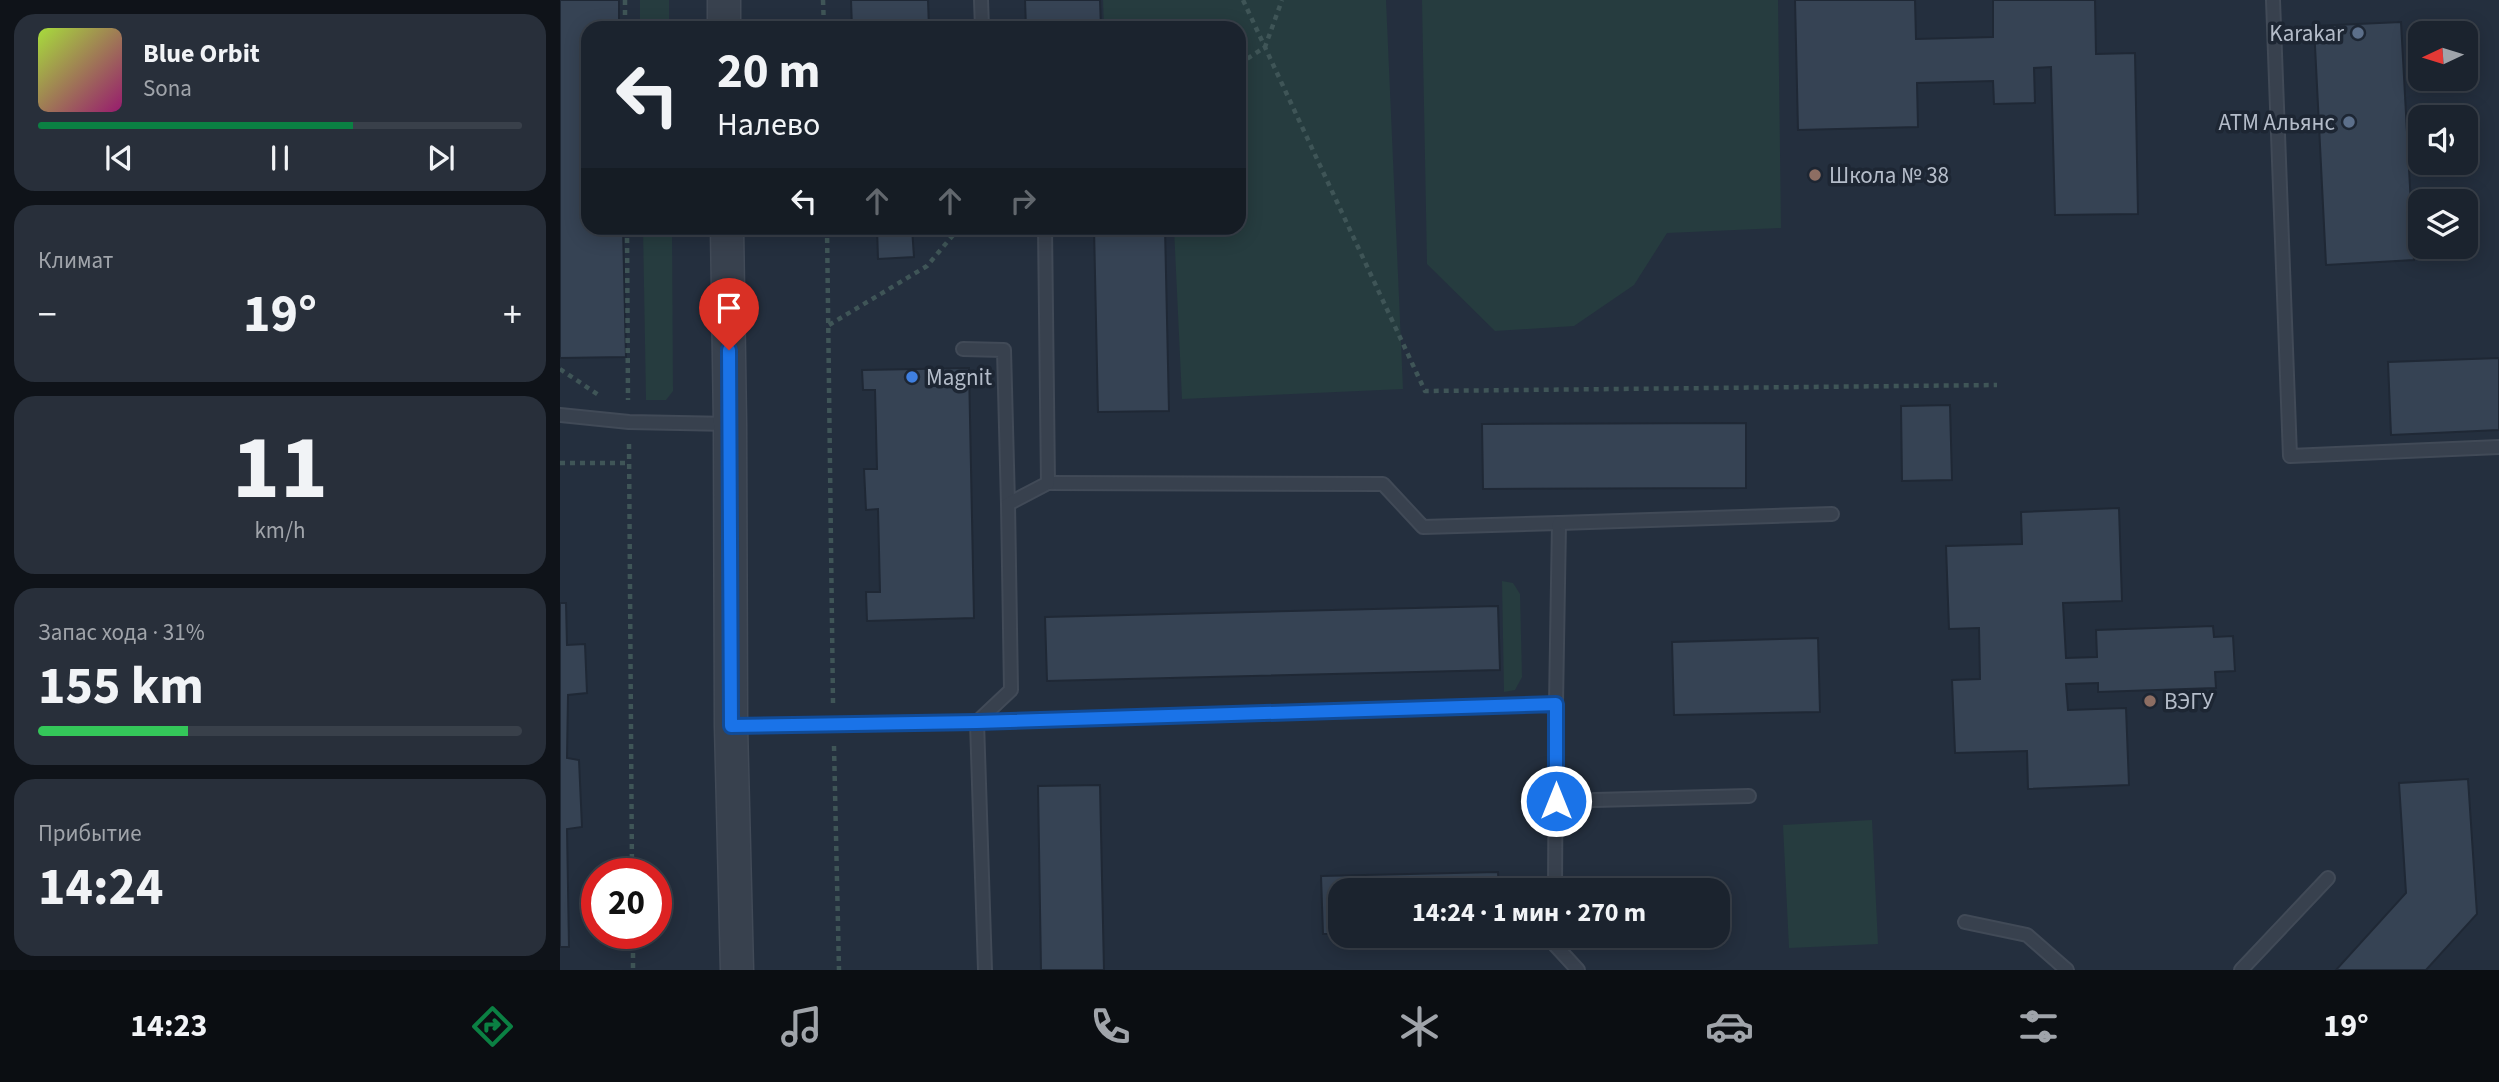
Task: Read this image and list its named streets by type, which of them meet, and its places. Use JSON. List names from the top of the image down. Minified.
{"places":["Karakar","АТМ Альянс","Школа № 38","Magnit","ВЭГУ"],"north":"left","page":{"turn":["20 m","Налево"],"song":["Blue Orbit","Sona"],"tile":["Климат",["11","km/h"],["Запас хода · 31%","155 km"],["Прибытие","14:24"]],"heat":["−","19°","+"],"limit":"20","trip":"14:24 · 1 мин · 270 m","tabs":["14:23","19°"]}}
